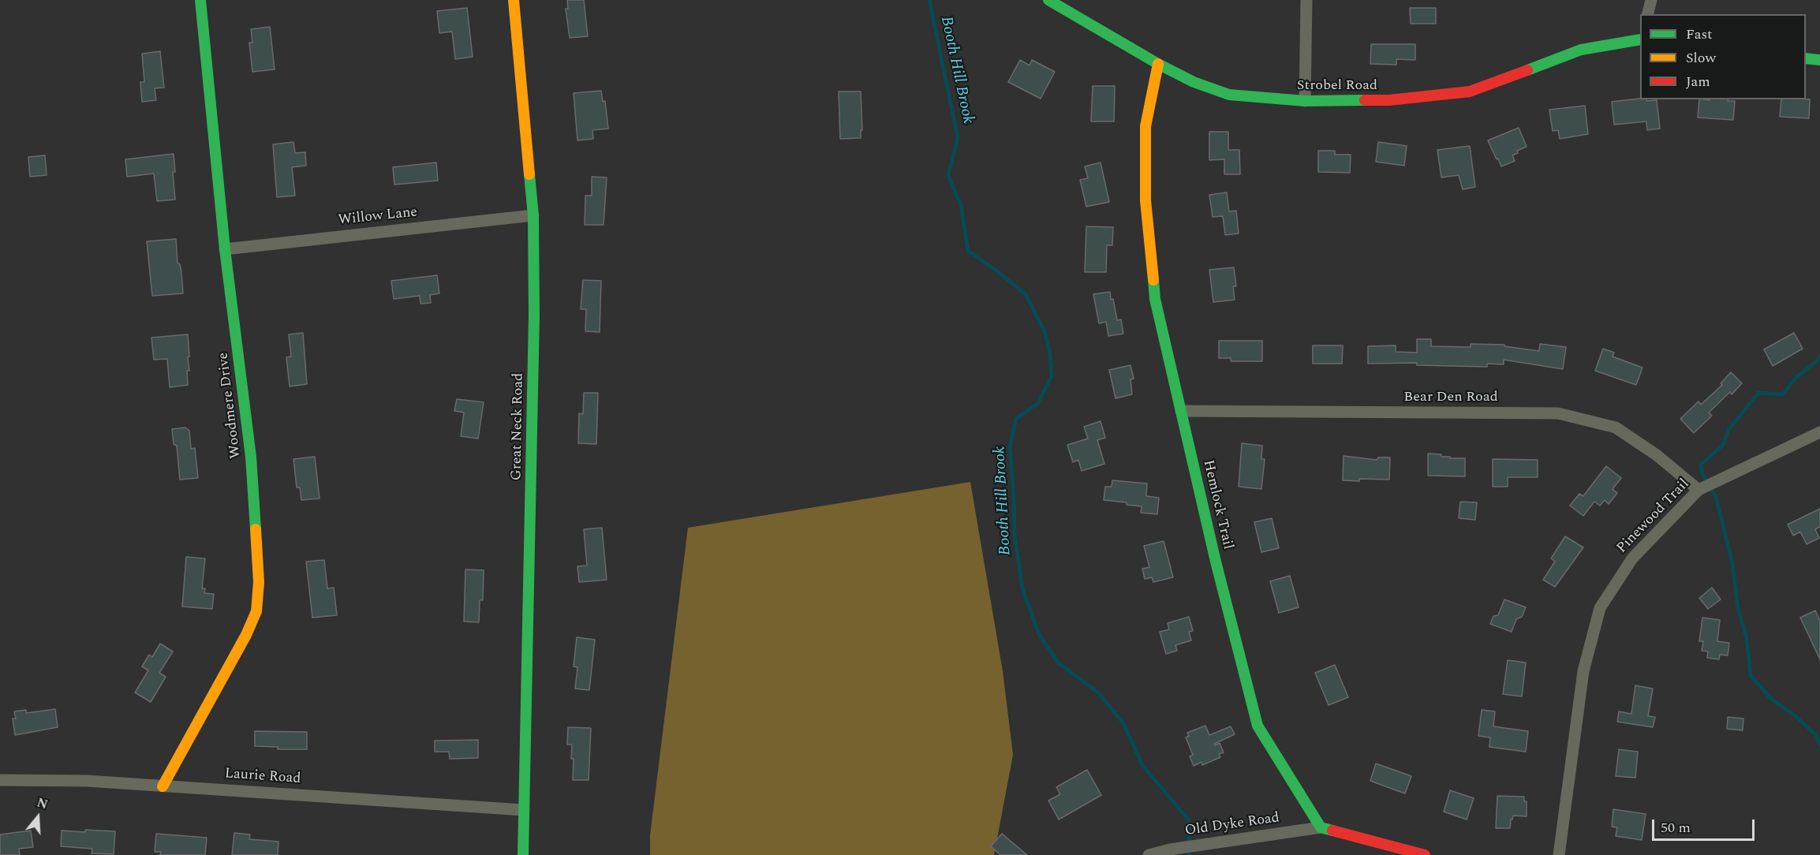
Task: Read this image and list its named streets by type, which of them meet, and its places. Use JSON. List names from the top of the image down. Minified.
{"streets":{"street":["Strobel Road","Willow Lane","Bear Den Road","Woodmere Drive","Great Neck Road","Hemlock Trail","Pinewood Trail","Laurie Road","Old Dyke Road"]},"crossings":[["Strobel Road","Hemlock Trail"],["Willow Lane","Woodmere Drive"],["Willow Lane","Great Neck Road"],["Bear Den Road","Hemlock Trail"],["Bear Den Road","Pinewood Trail"],["Woodmere Drive","Laurie Road"],["Great Neck Road","Laurie Road"],["Hemlock Trail","Old Dyke Road"]],"water":["Booth Hill Brook"],"legend":["Fast","Slow","Jam"],"scale_bar":"50 m","north":"top"}
